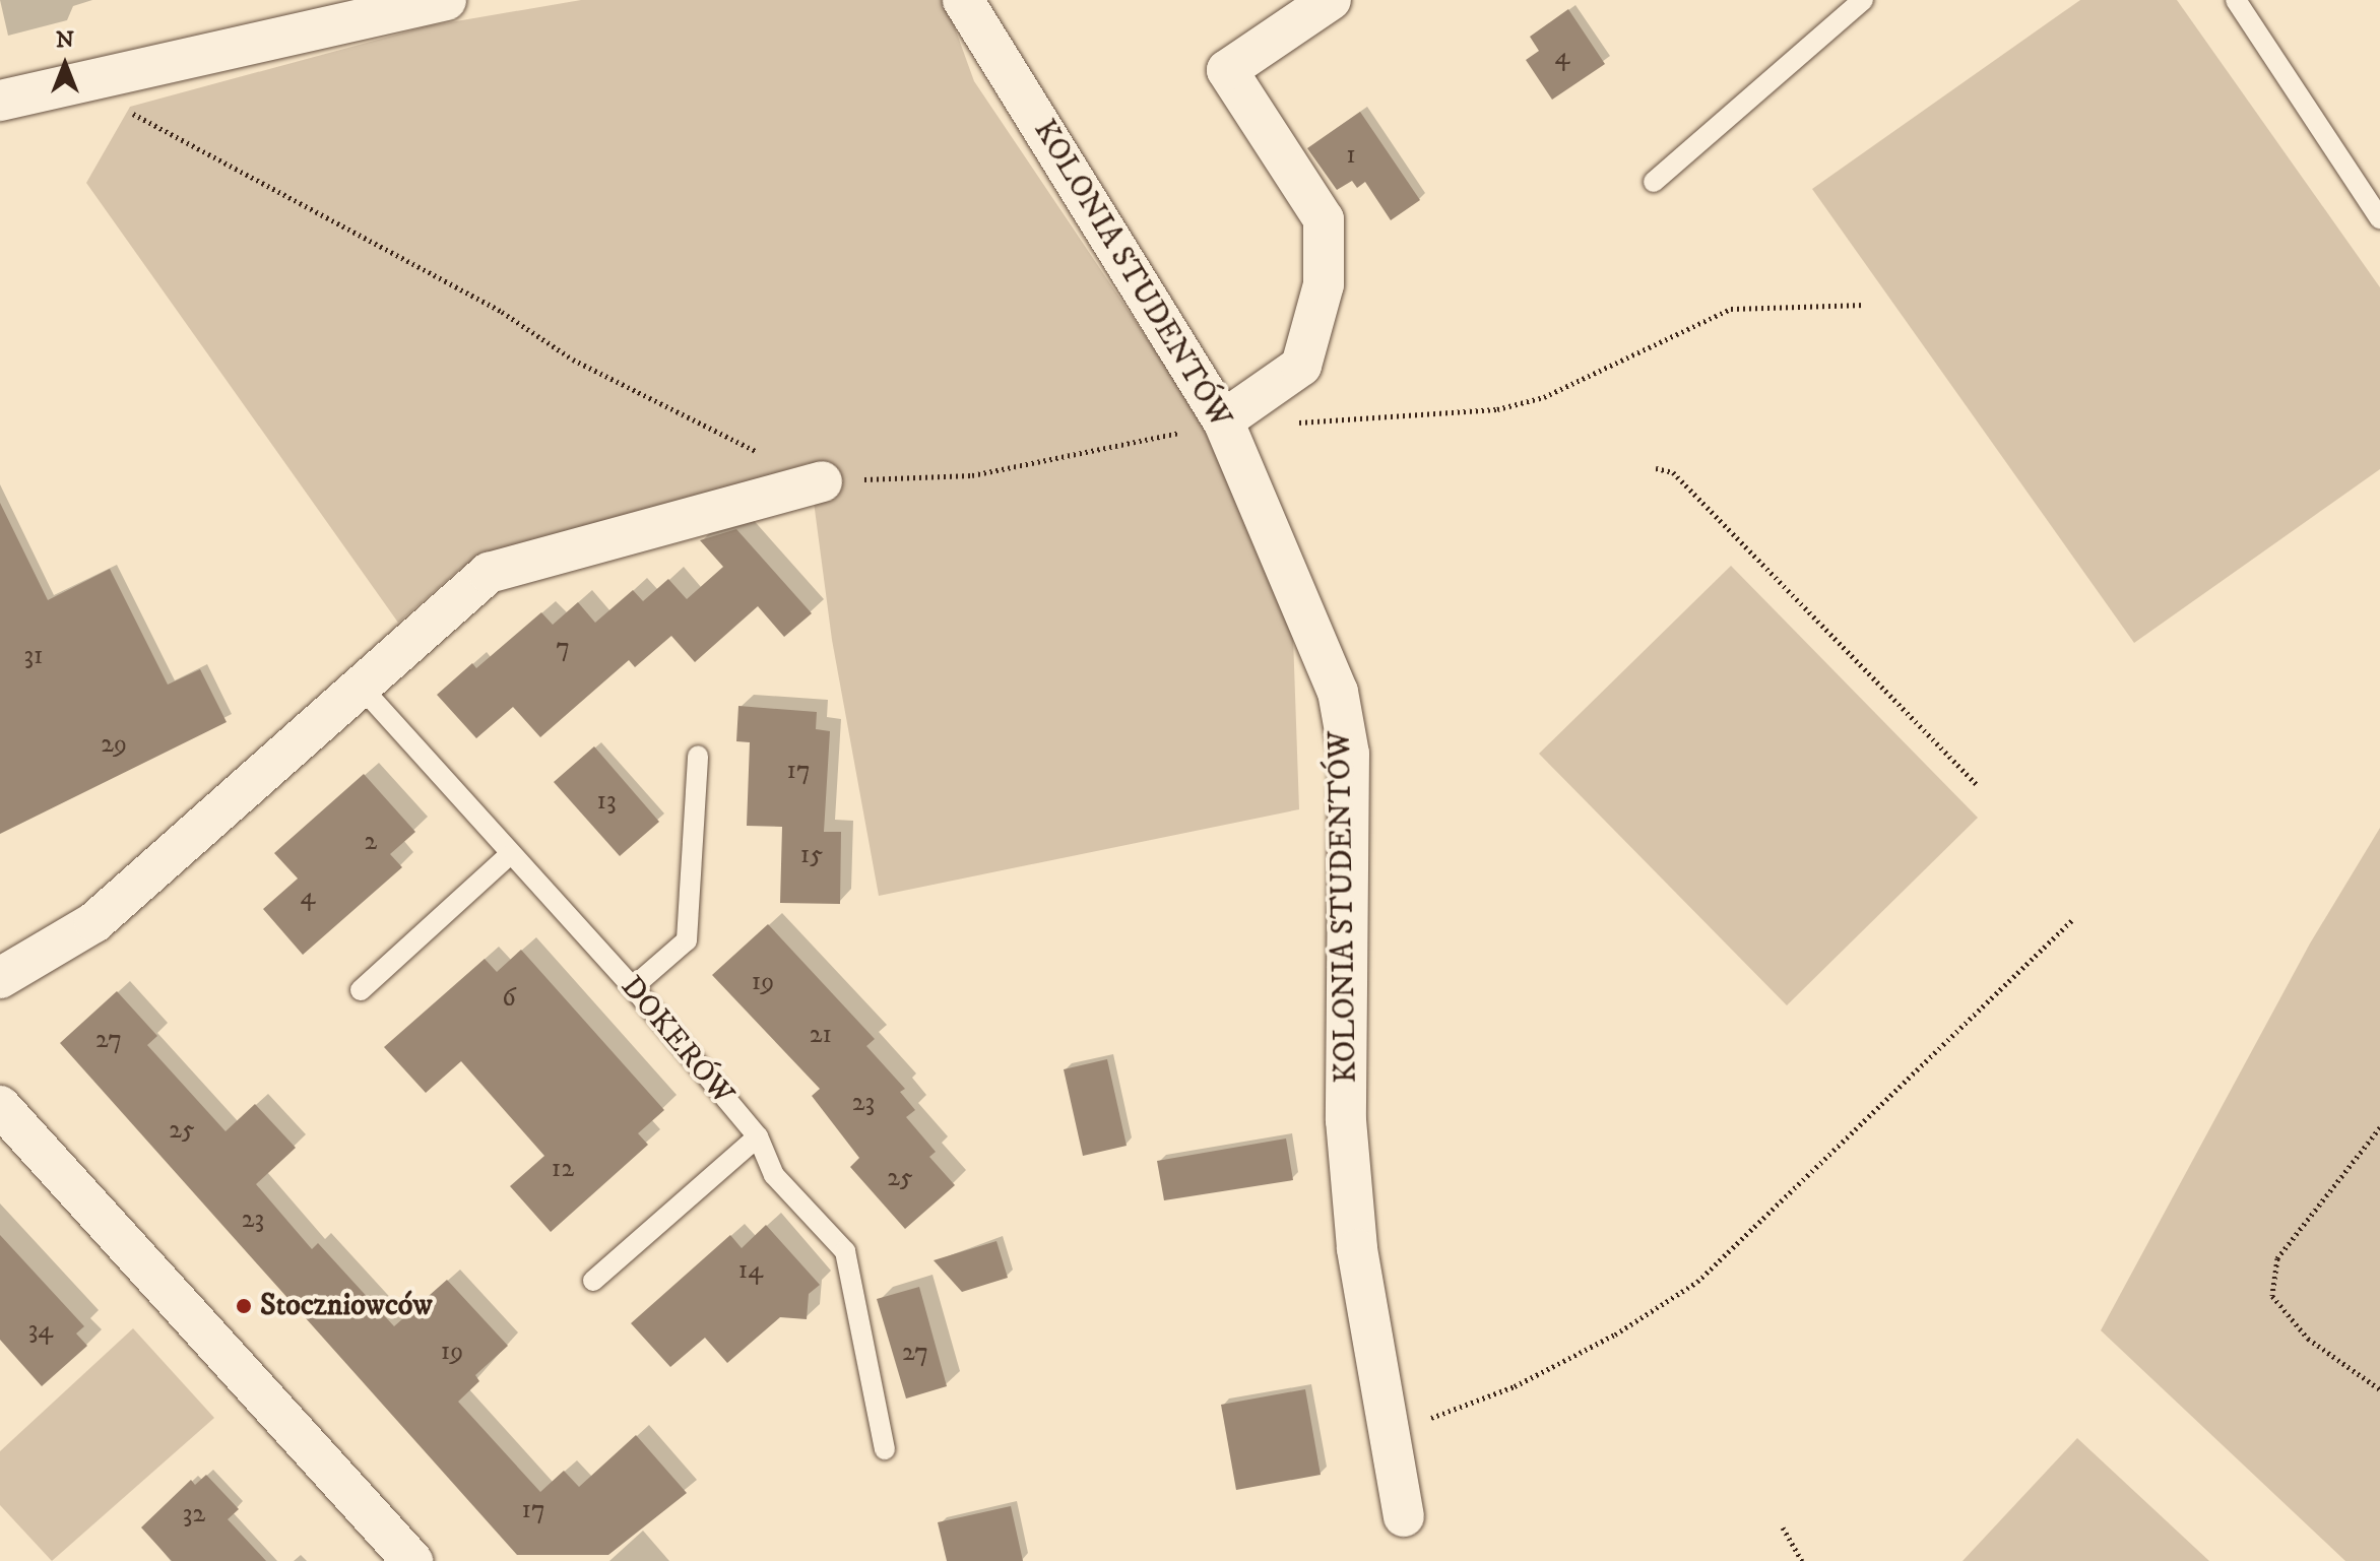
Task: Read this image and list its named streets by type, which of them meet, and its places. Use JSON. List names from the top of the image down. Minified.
{"streets":{"street":["KOLONIA STUDENTÓW"],"lane":["DOKERÓW"]},"places":["Stoczniowców"],"house_numbers":["4","1","7","31","29","17","13","2","15","4","19","6","21","27","23","25","12","25","23","14","34","19","27","17","32"],"north":"top"}
